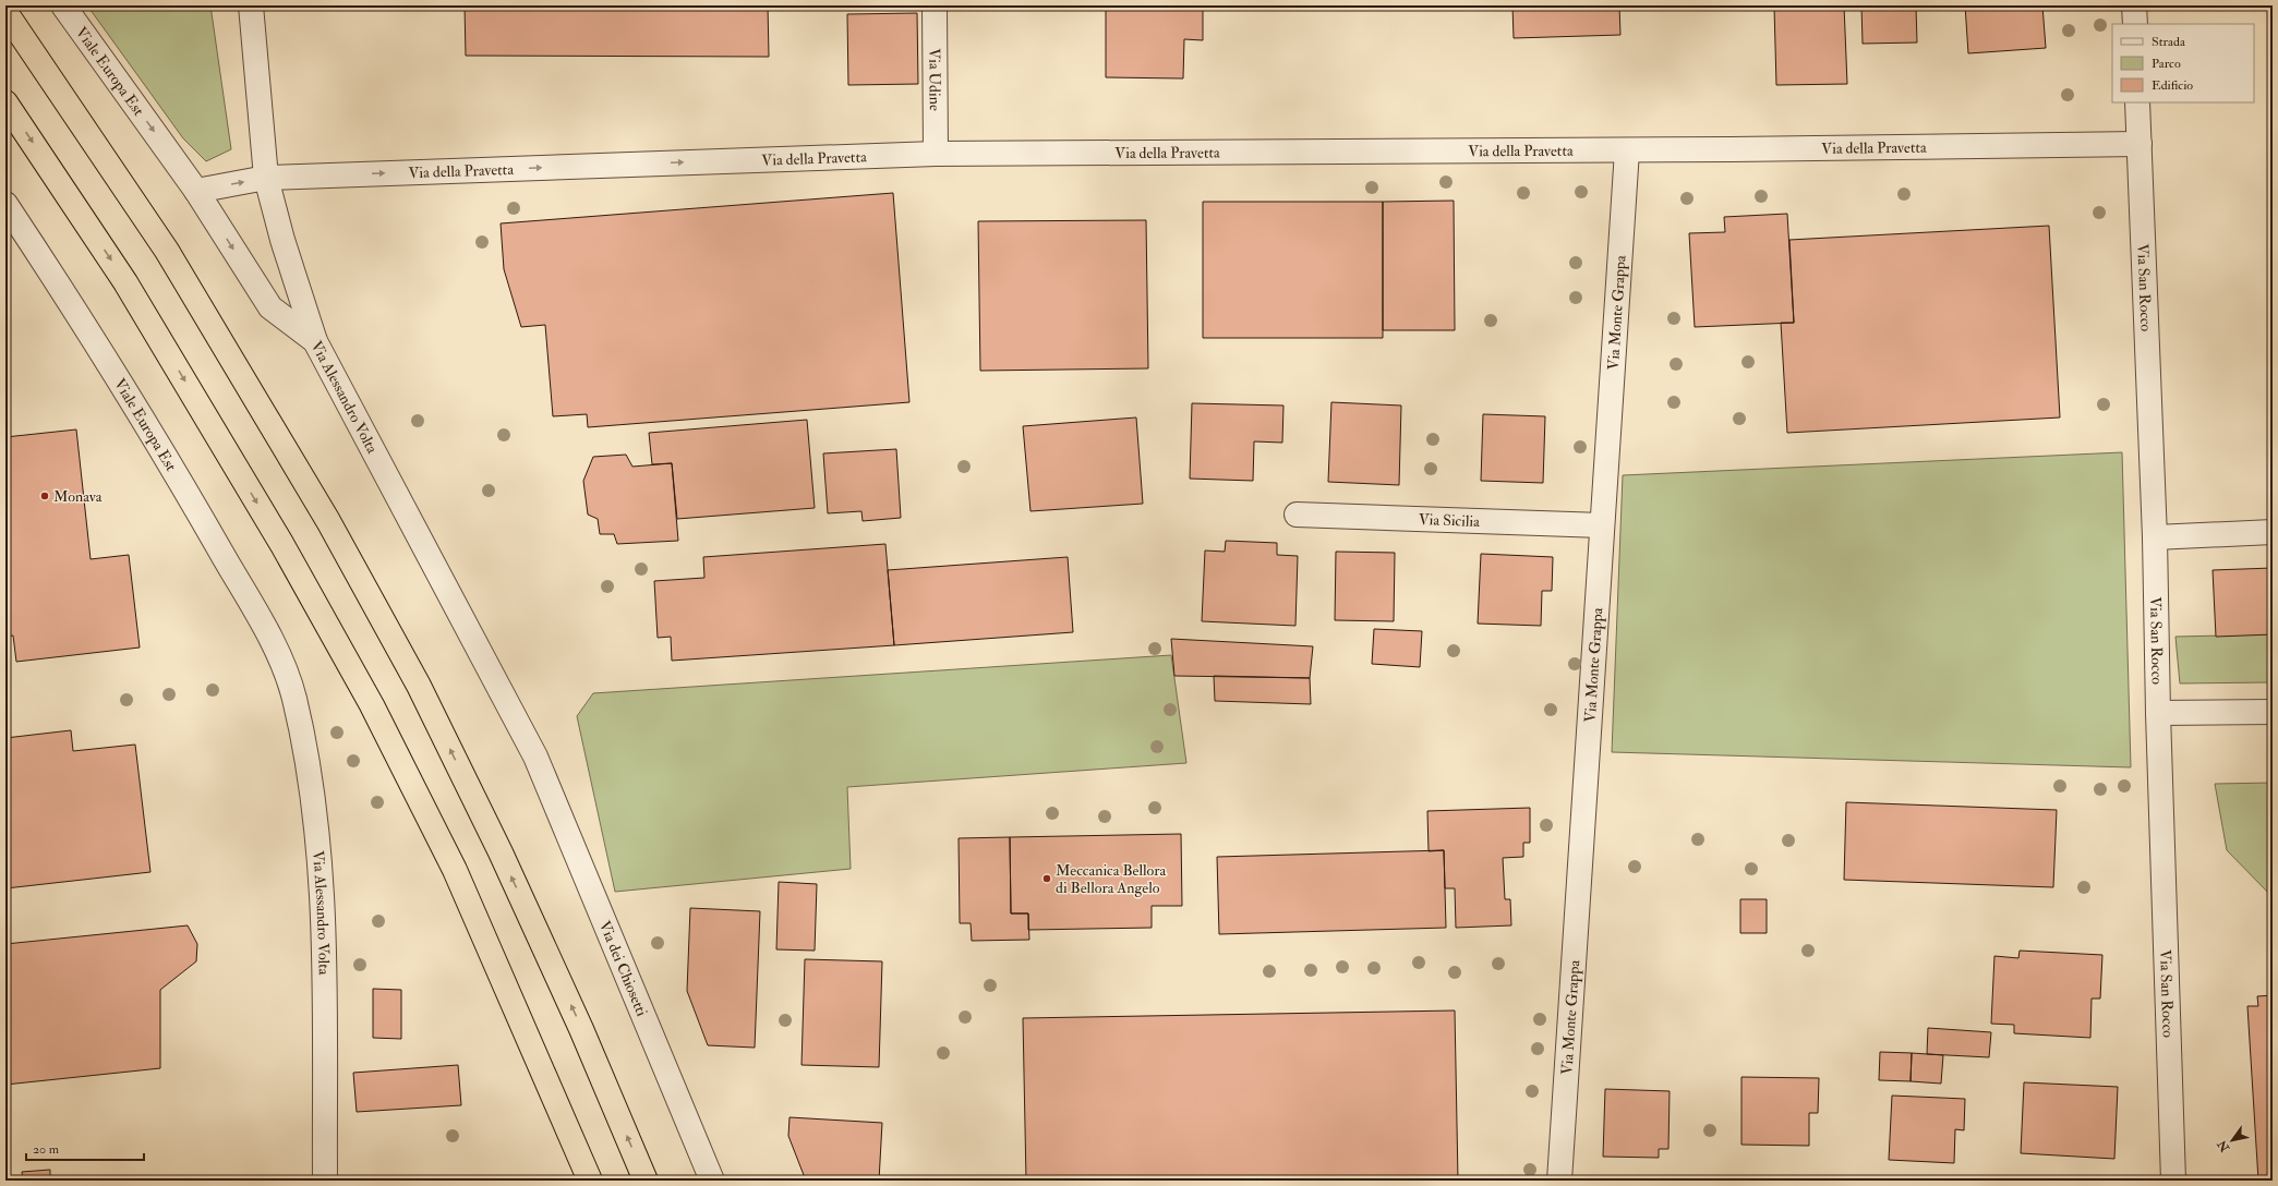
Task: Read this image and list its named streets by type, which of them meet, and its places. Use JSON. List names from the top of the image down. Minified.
{"streets":{"street":["Viale Europa Est","Via Udine","Via della Pravetta","Via San Rocco","Via Monte Grappa","Via Alessandro Volta","Via Sicilia","Via dei Chiosetti"]},"crossings":[["Viale Europa Est","Via della Pravetta"],["Viale Europa Est","Via Alessandro Volta"],["Via Udine","Via della Pravetta"],["Via della Pravetta","Via San Rocco"],["Via della Pravetta","Via Monte Grappa"],["Via della Pravetta","Via Alessandro Volta"],["Via Monte Grappa","Via Sicilia"],["Via Alessandro Volta","Via dei Chiosetti"]],"one_way":["Via della Pravetta"],"places":["Monava","Meccanica Bellora di Bellora Angelo"],"legend":["Strada","Parco","Edificio"],"scale_bar":"20 m","north":"bottom left"}
